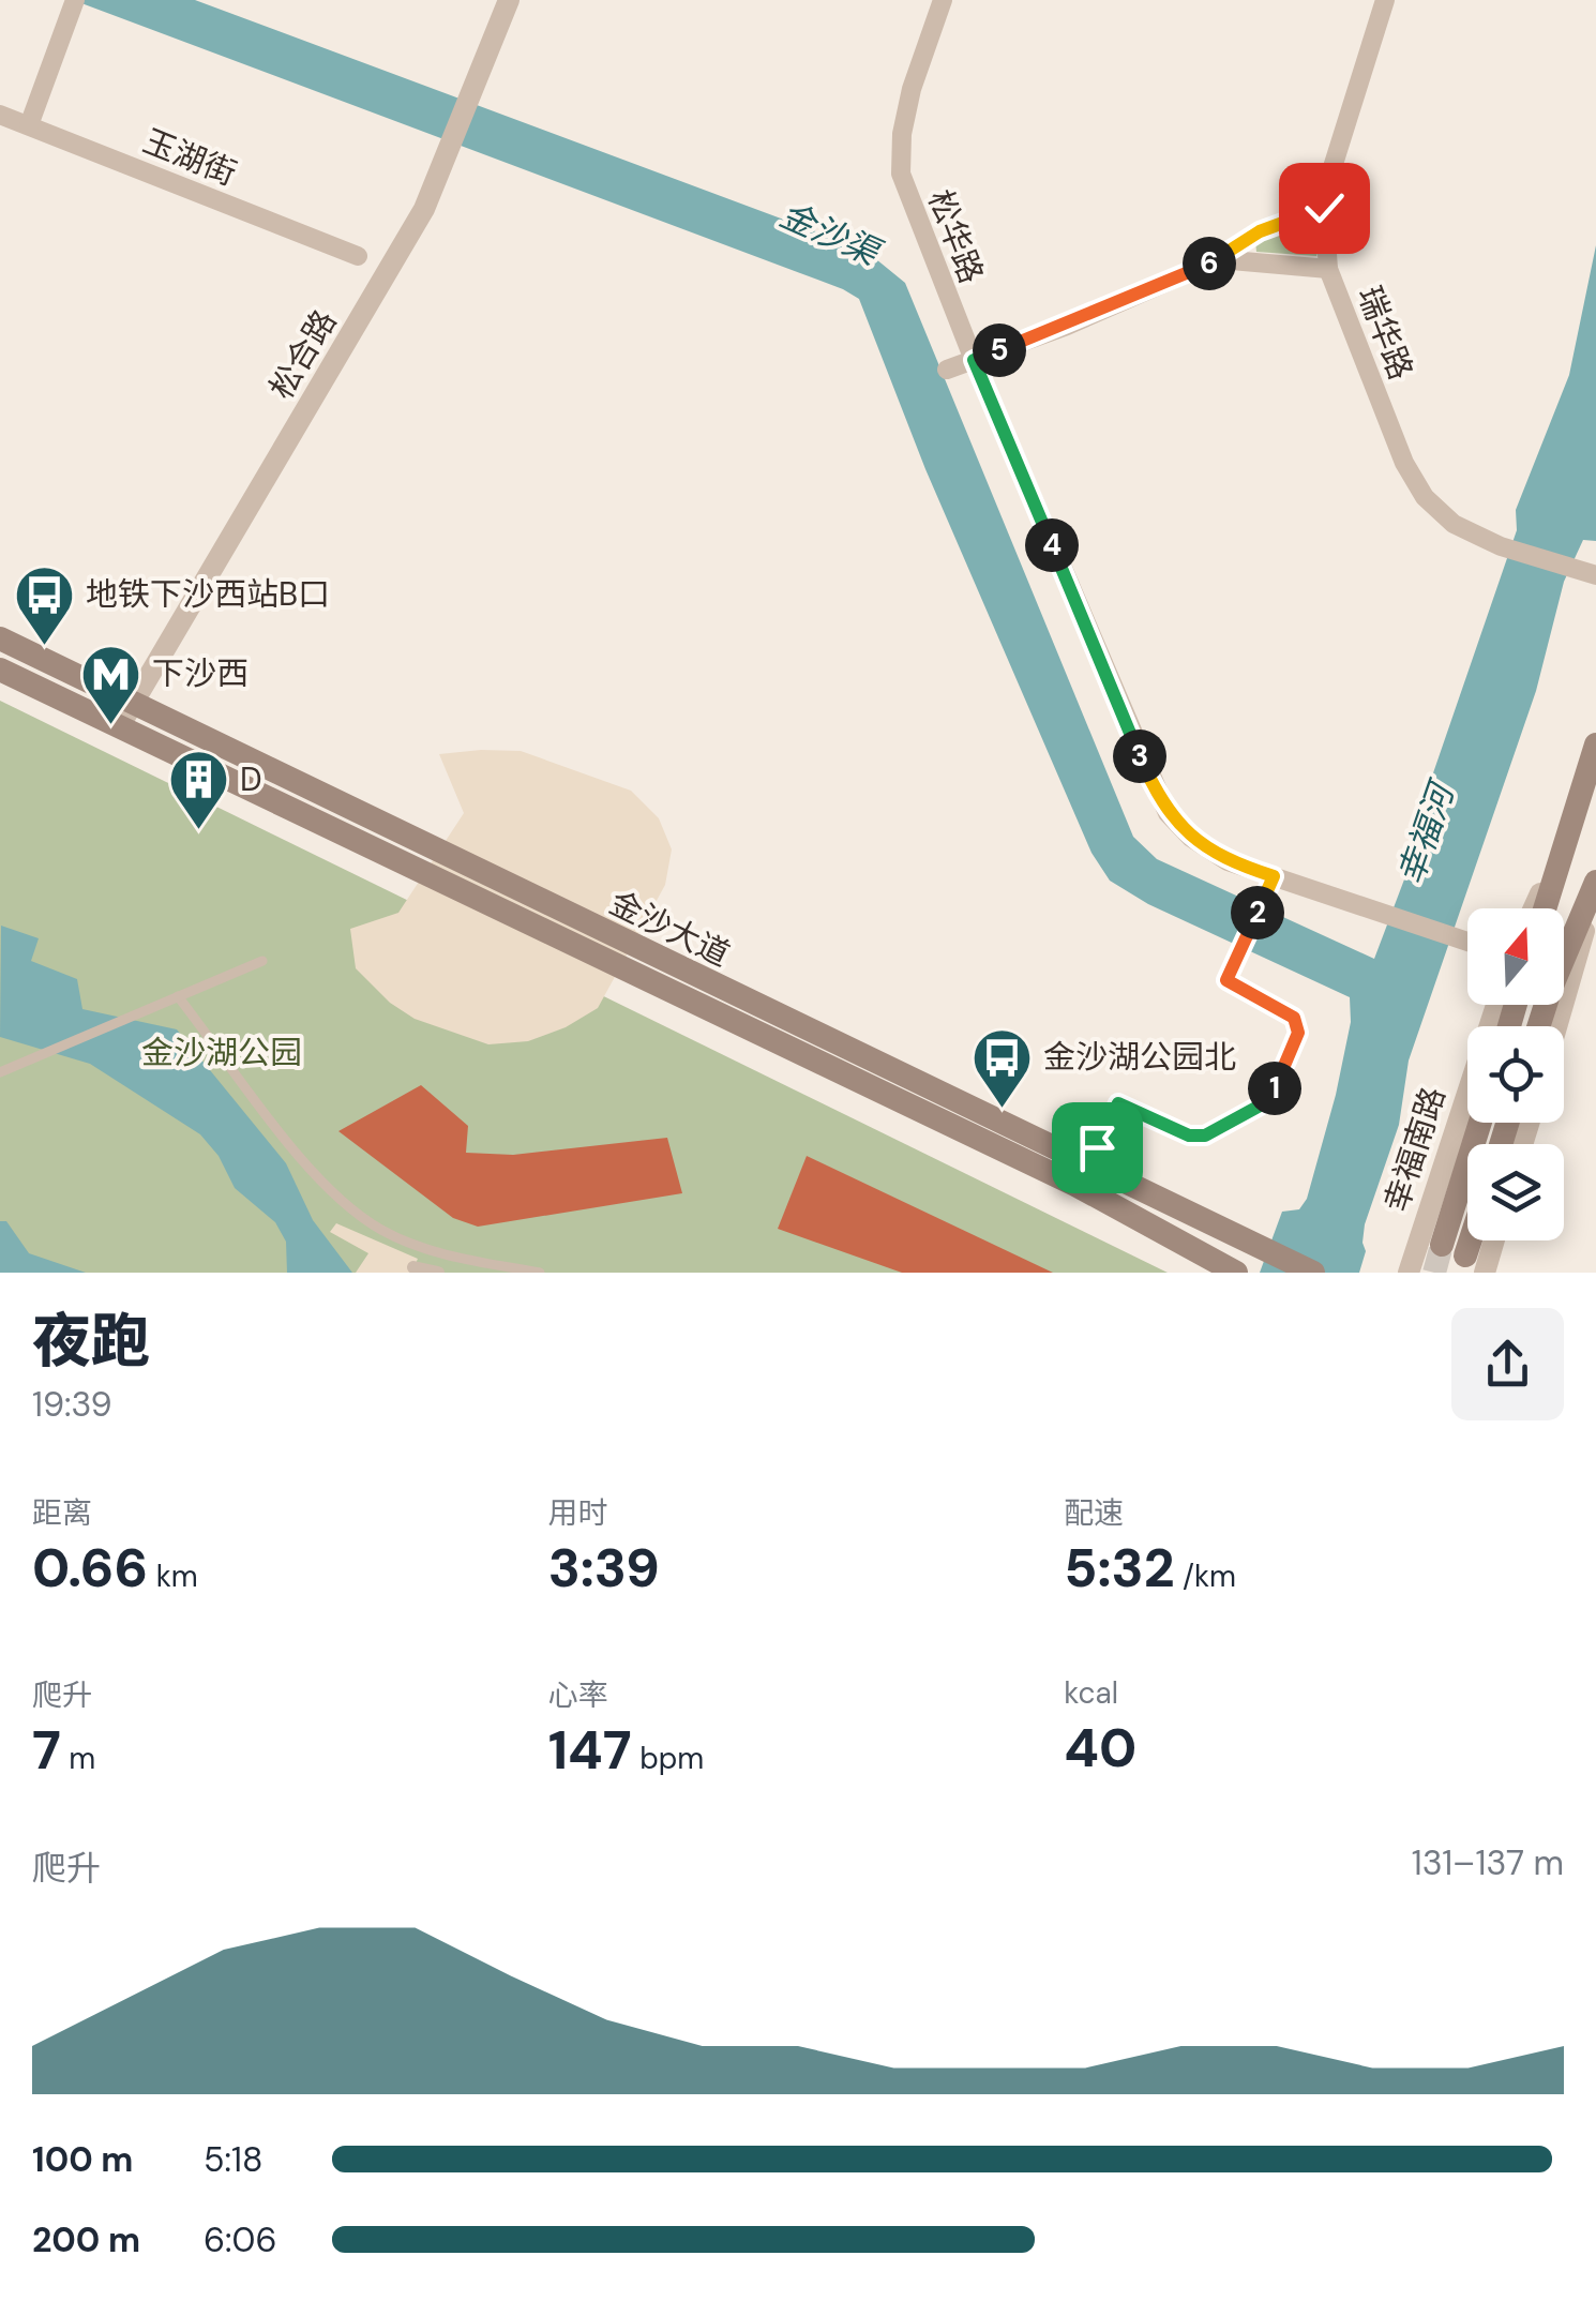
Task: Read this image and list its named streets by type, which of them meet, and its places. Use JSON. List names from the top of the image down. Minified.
{"streets":{"main road":["金沙大道","幸福南路"],"street":["玉湖街","松华路","瑞华路","松合路"]},"crossings":[["松合路","金沙大道"]],"water":["金沙渠","幸福河"],"parks":["金沙湖公园"],"places":{"bus stop":["地铁下沙西站B口","金沙湖公园北"],"metro station":["下沙西"],"building":["D"]},"north":"top","page":{"pins":["6","5","4","3","2","1"],"heading":["夜跑","19:39"],"stats":[["距离","0.66 km"],["用时","3:39"],["配速","5:32 /km"],["爬升","7 m"],["心率","147 bpm"],["kcal","40"]],"chart":["爬升","131–137 m"],"list":[{"name":"100 m","note":"5:18"},{"name":"200 m","note":"6:06"}]}}
